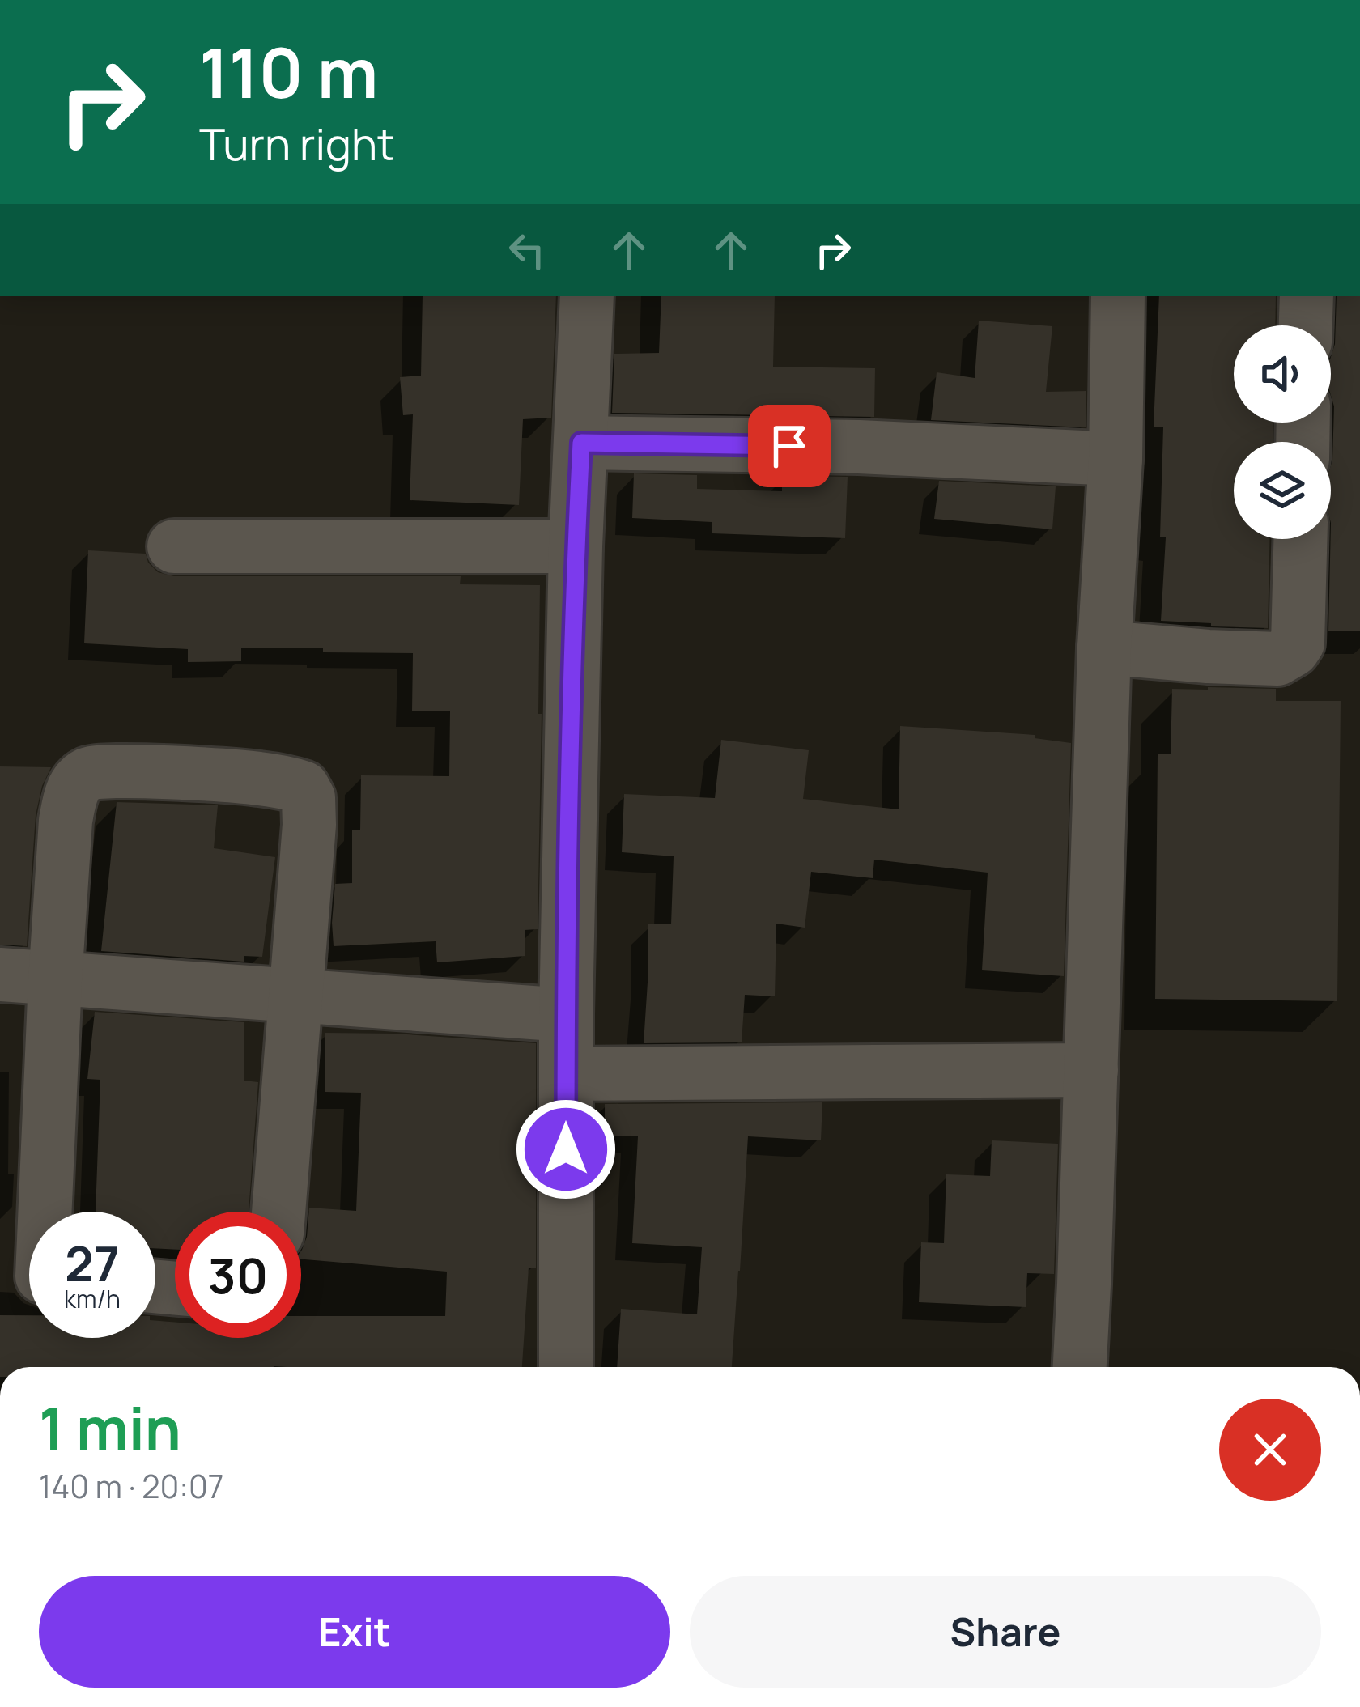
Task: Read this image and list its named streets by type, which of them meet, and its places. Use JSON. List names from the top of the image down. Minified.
{"page":{"turn":["110 m","Turn right"],"speed":"27 km/h","limit":"30","heading":["1 min","140 m · 20:07"],"buttons":["Exit","Share"]}}
